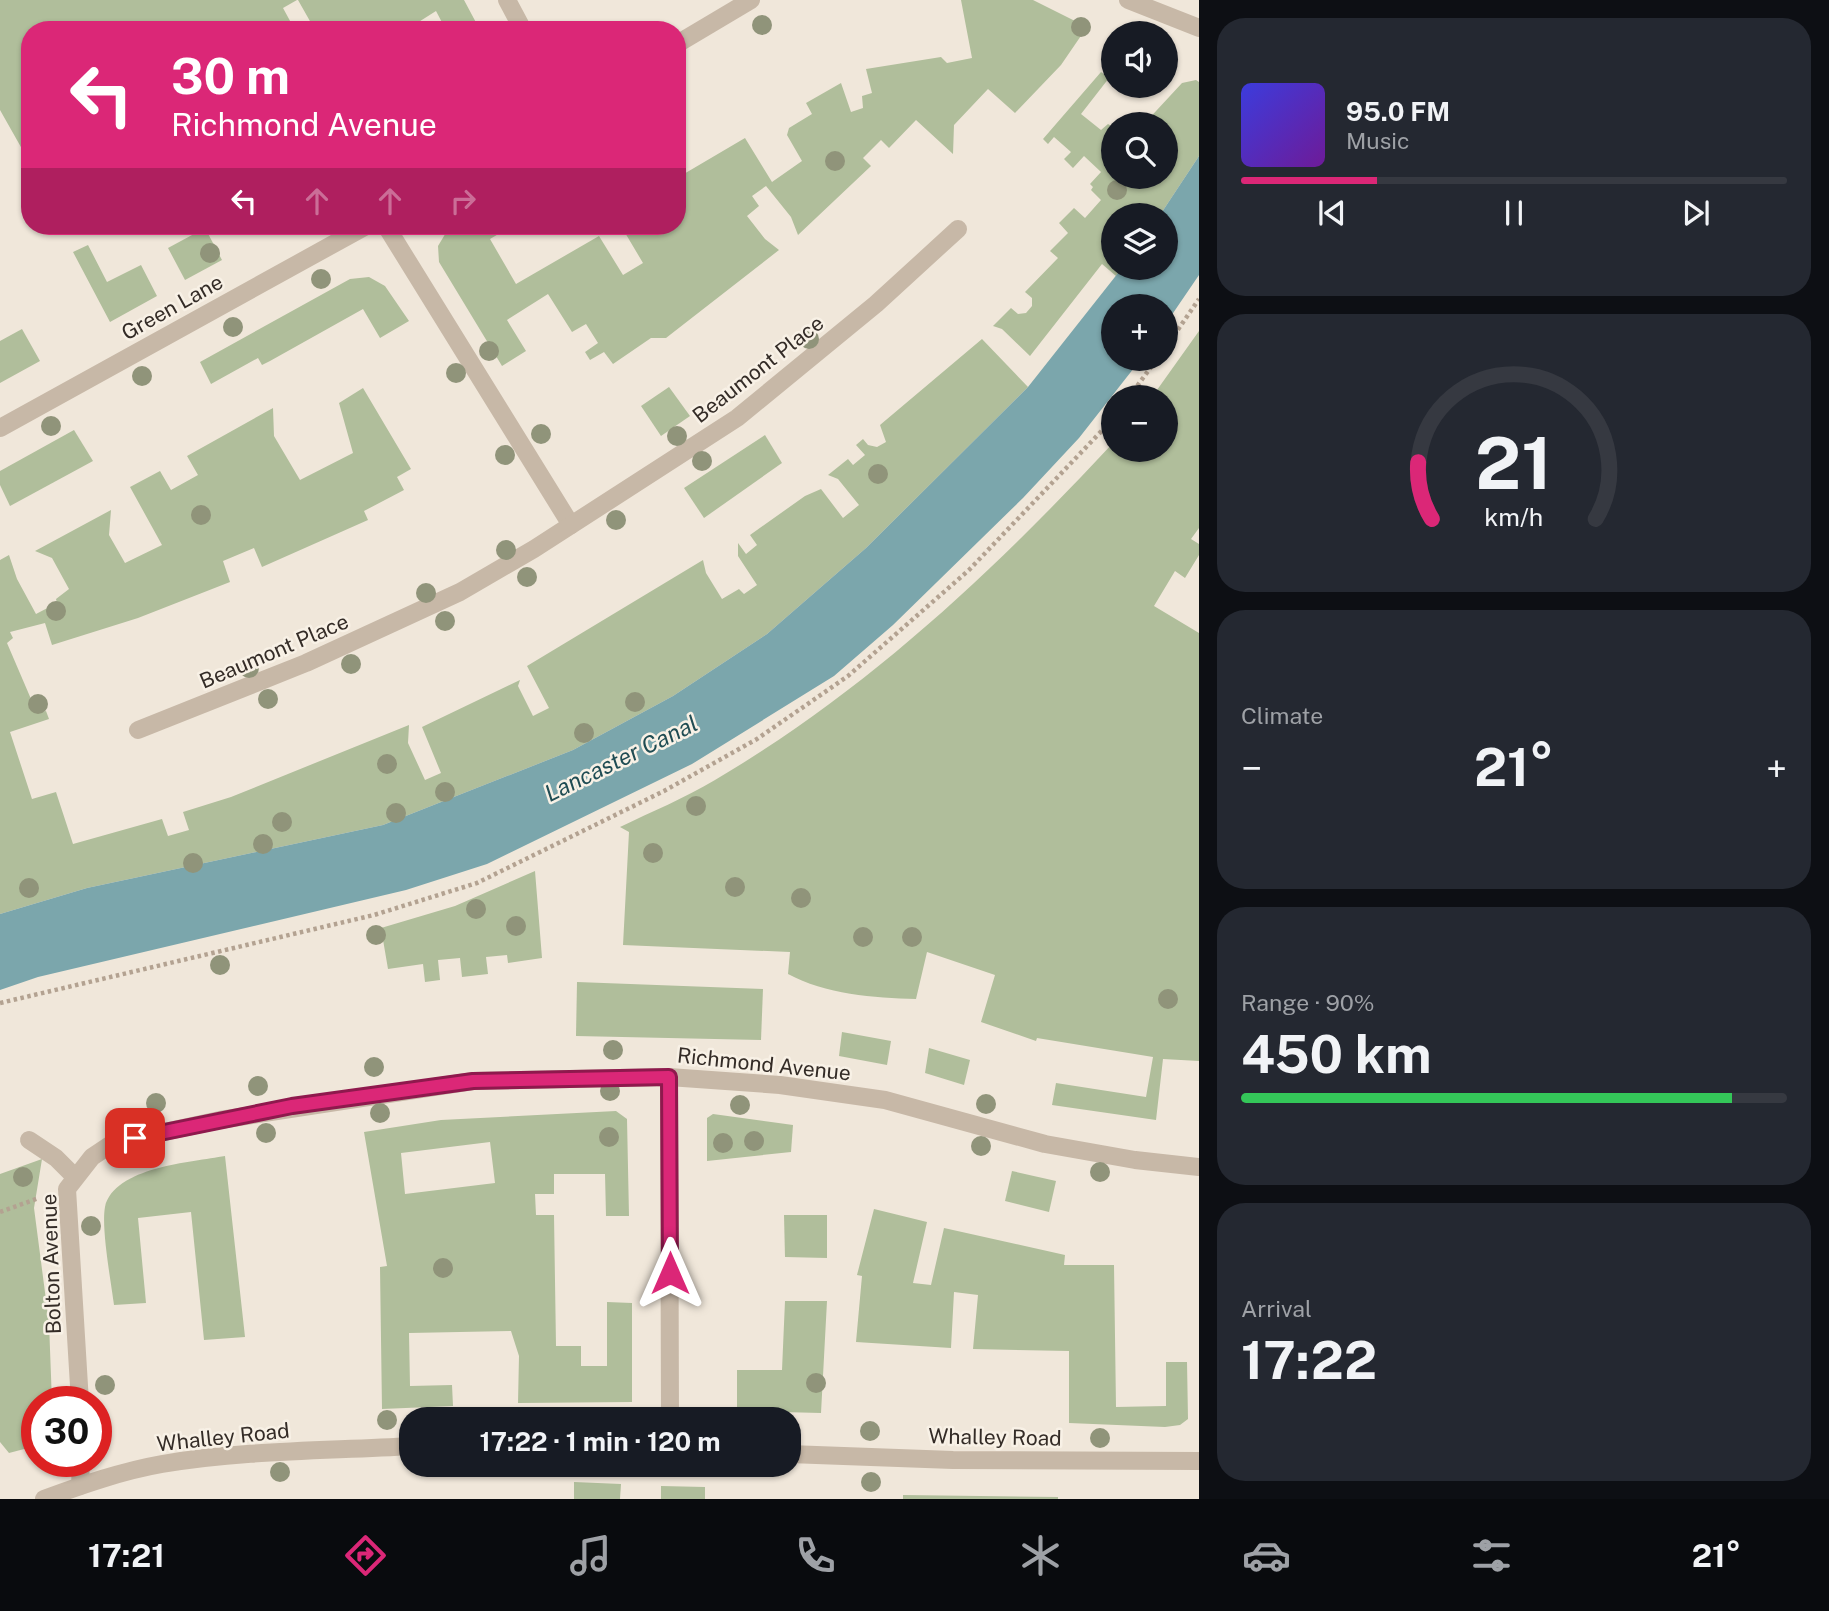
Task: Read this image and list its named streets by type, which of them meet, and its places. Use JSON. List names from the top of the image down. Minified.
{"streets":{"street":["Green Lane","Beaumont Place","Richmond Avenue","Bolton Avenue","Whalley Road"]},"crossings":[["Richmond Avenue","Bolton Avenue"]],"water":["Lancaster Canal"],"page":{"map_buttons":["+","−"],"turn":["30 m","Richmond Avenue"],"song":["95.0 FM","Music"],"tile":["Climate",["Range · 90%","450 km"],["Arrival","17:22"]],"heat":["−","21°","+"],"limit":"30","trip":"17:22 · 1 min · 120 m","tabs":["17:21","21°"],"gauge":["21","km/h"]}}
